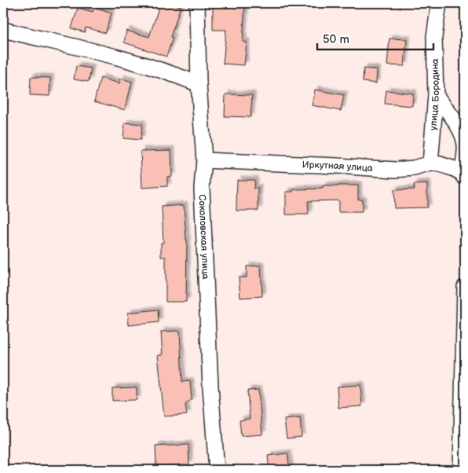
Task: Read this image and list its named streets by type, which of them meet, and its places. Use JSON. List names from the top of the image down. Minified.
{"streets":{"street":["улица Бородина","Иркутная улица","Соколовская улица"]},"crossings":[["улица Бородина","Иркутная улица"],["Иркутная улица","Соколовская улица"]],"scale_bar":"50 m"}
